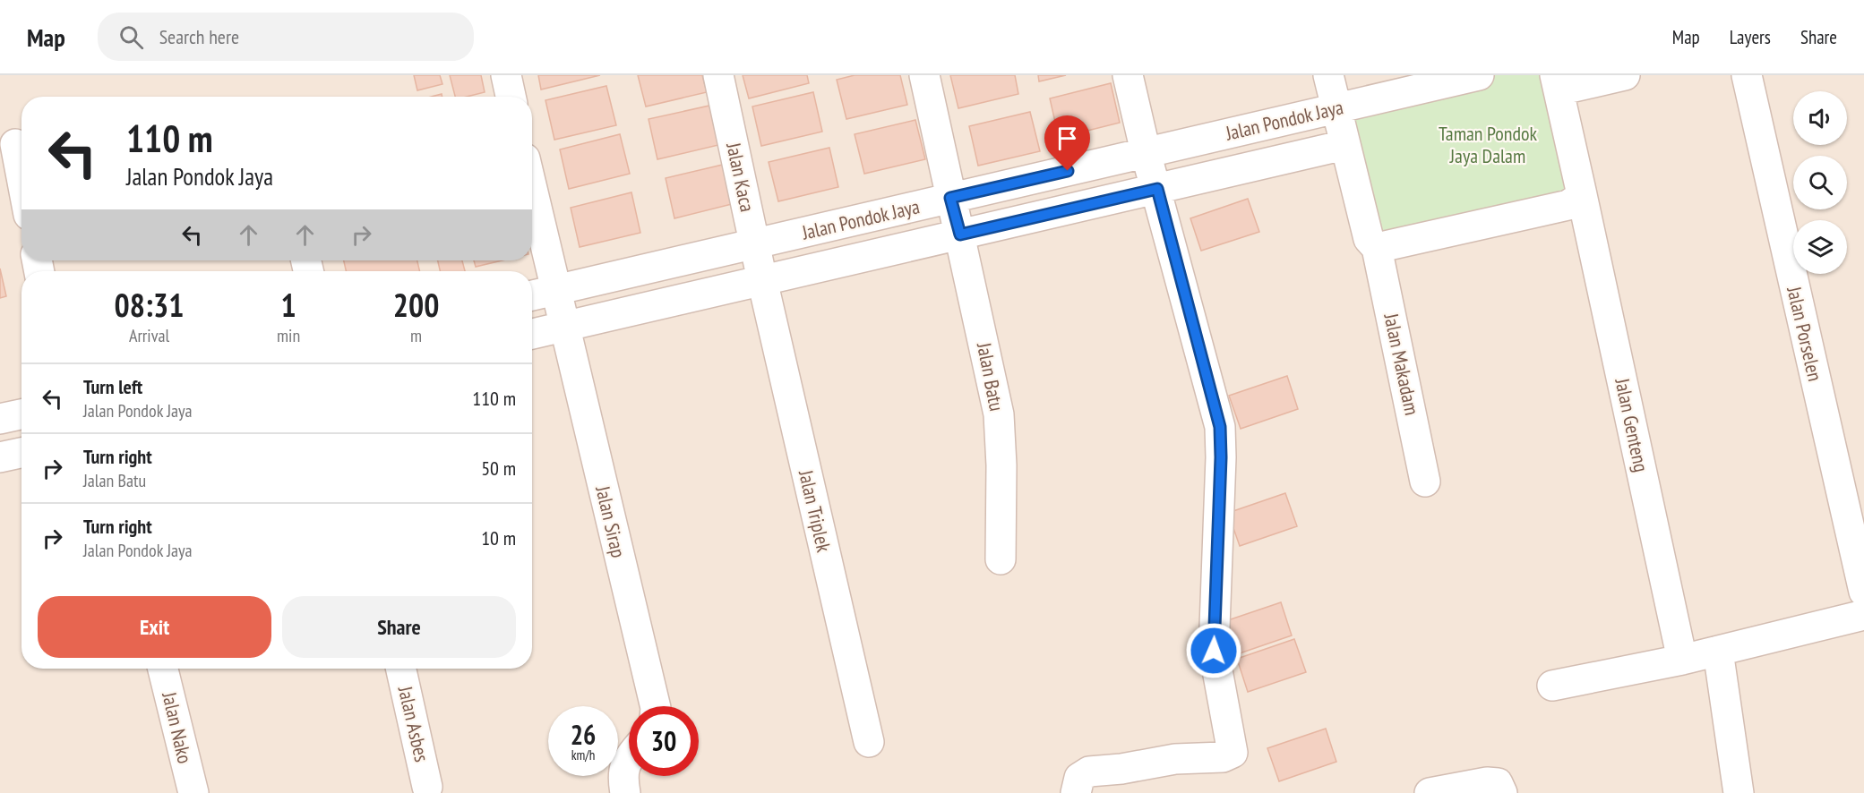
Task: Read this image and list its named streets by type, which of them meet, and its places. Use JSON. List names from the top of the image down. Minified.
{"streets":{"street":["Jalan Pondok Jaya","Jalan Kaca","Jalan Porselen","Jalan Makadam","Jalan Batu","Jalan Genteng","Jalan Triplek","Jalan Sirap","Jalan Asbes","Jalan Nako"]},"crossings":[["Jalan Pondok Jaya","Jalan Kaca"],["Jalan Pondok Jaya","Jalan Makadam"],["Jalan Pondok Jaya","Jalan Batu"],["Jalan Pondok Jaya","Jalan Triplek"],["Jalan Pondok Jaya","Jalan Sirap"],["Jalan Kaca","Jalan Triplek"]],"parks":["Taman Pondok Jaya Dalam"],"page":{"header":"Map","search":"Search here","nav":["Map","Layers","Share"],"turn":["110 m","Jalan Pondok Jaya"],"eta":["08:31","Arrival","1","min","200","m"],"list":[{"name":"Turn left","note":"Jalan Pondok Jaya","value":"110 m"},{"name":"Turn right","note":"Jalan Batu","value":"50 m"},{"name":"Turn right","note":"Jalan Pondok Jaya","value":"10 m"}],"buttons":["Exit","Share"],"speed":"26 km/h","limit":"30"}}
